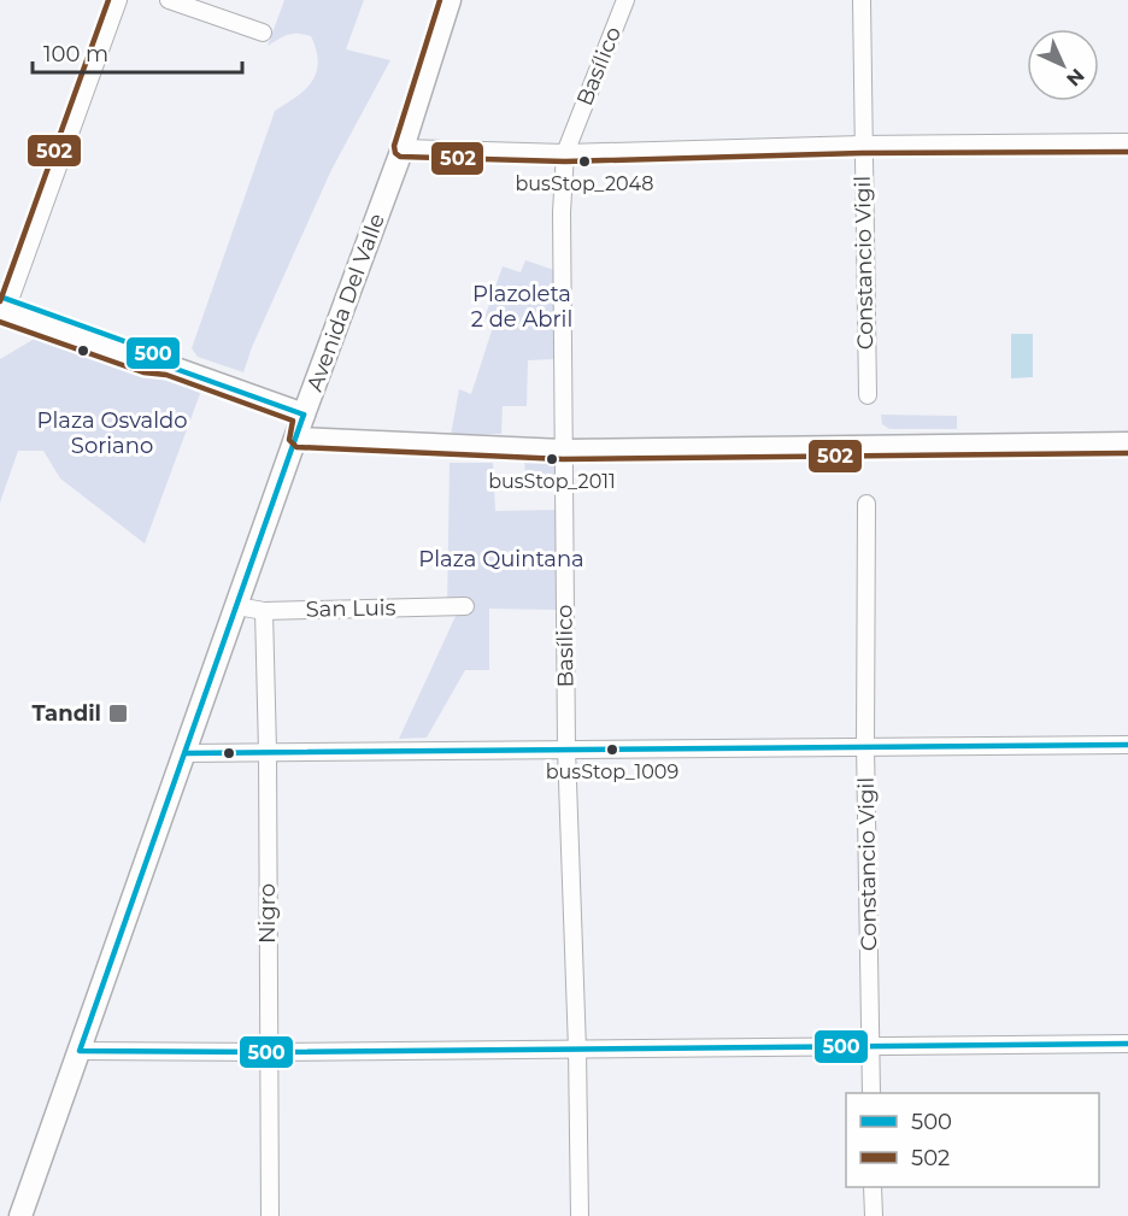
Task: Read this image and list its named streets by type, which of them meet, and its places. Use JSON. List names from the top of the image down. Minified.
{"streets":{"main road":["Avenida Del Valle"],"street":["Basílico","Constancio Vigil","San Luis","Nigro"]},"crossings":[["Avenida Del Valle","San Luis"],["San Luis","Nigro"]],"parks":["Plazoleta 2 de Abril","Plaza Osvaldo Soriano","Plaza Quintana"],"places":{"other":["busStop_2048","busStop_2011","busStop_1009"],"transit":["Tandil"]},"lines":["transit line 502","transit line 500"],"legend":["500","502"],"scale_bar":"100 m","north":"bottom right"}
